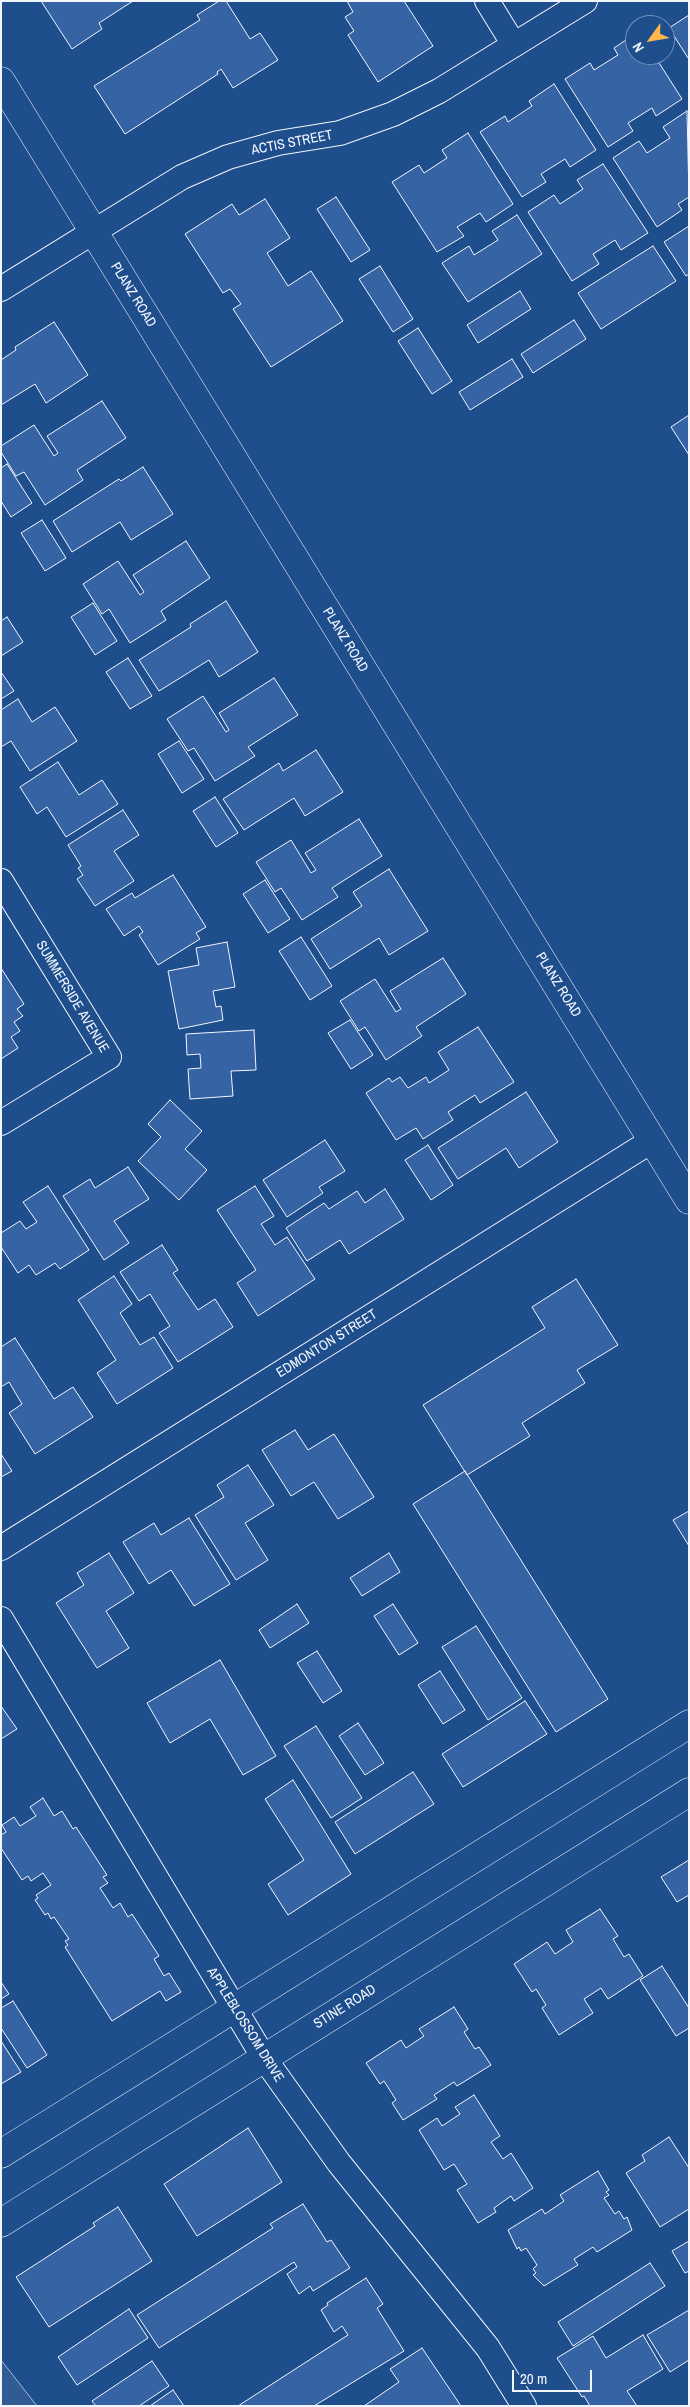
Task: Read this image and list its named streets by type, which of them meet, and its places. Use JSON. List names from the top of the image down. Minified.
{"streets":{"main road":["PLANZ ROAD","STINE ROAD"],"street":["ACTIS STREET","SUMMERSIDE AVENUE","EDMONTON STREET","APPLEBLOSSOM DRIVE"]},"crossings":[["ACTIS STREET","PLANZ ROAD"],["PLANZ ROAD","EDMONTON STREET"],["STINE ROAD","APPLEBLOSSOM DRIVE"]],"scale_bar":"20 m","north":"bottom left"}
